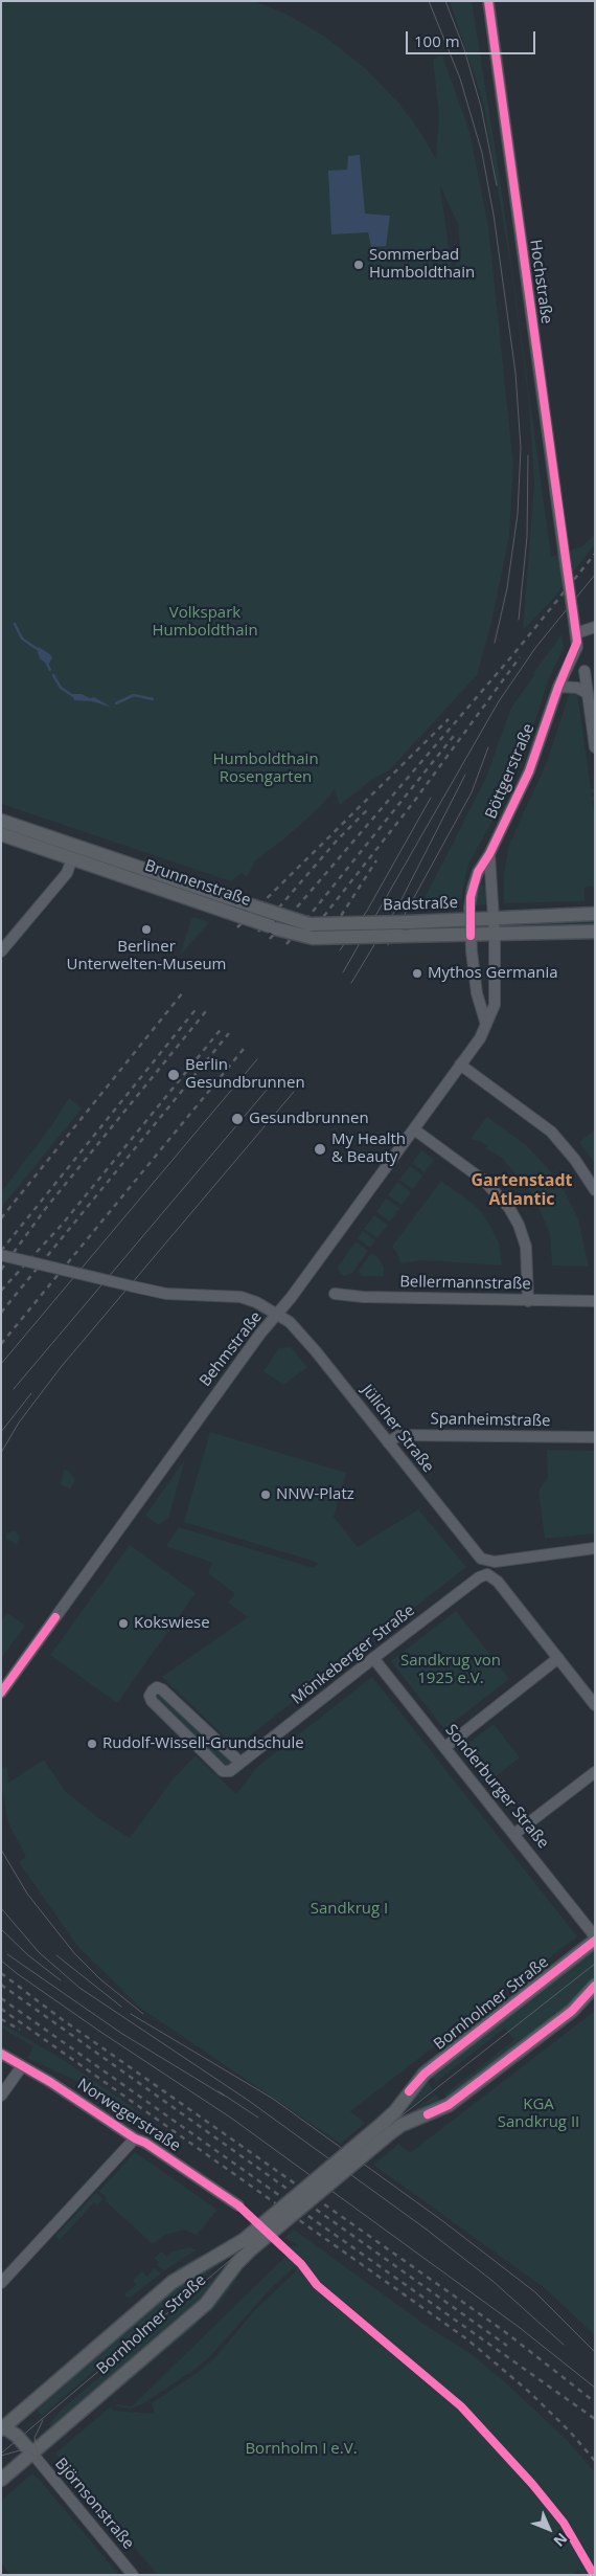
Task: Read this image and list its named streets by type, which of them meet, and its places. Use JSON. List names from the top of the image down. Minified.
{"streets":{"main road":["Brunnenstraße","Badstraße","Bornholmer Straße"],"street":["Hochstraße","Böttgerstraße","Bellermannstraße","Behmstraße","Spanheimstraße","Jülicher Straße","Mönkeberger Straße","Sonderburger Straße","Norwegerstraße","Björnsonstraße"]},"crossings":[["Hochstraße","Böttgerstraße"],["Böttgerstraße","Badstraße"],["Böttgerstraße","Behmstraße"],["Brunnenstraße","Badstraße"],["Badstraße","Behmstraße"],["Behmstraße","Jülicher Straße"],["Spanheimstraße","Jülicher Straße"],["Mönkeberger Straße","Sonderburger Straße"],["Bornholmer Straße","Björnsonstraße"]],"districts":["Gartenstadt Atlantic"],"parks":["Volkspark Humboldthain","Humboldthain Rosengarten","Sandkrug von 1925 e.V.","Sandkrug I","KGA Sandkrug II","Bornholm I e.V."],"places":["Sommerbad Humboldthain","Berliner Unterwelten-Museum","Mythos Germania","Berlin Gesundbrunnen","Gesundbrunnen","My Health & Beauty","NNW-Platz","Kokswiese","Rudolf-Wissell-Grundschule"],"scale_bar":"100 m","north":"bottom right"}
